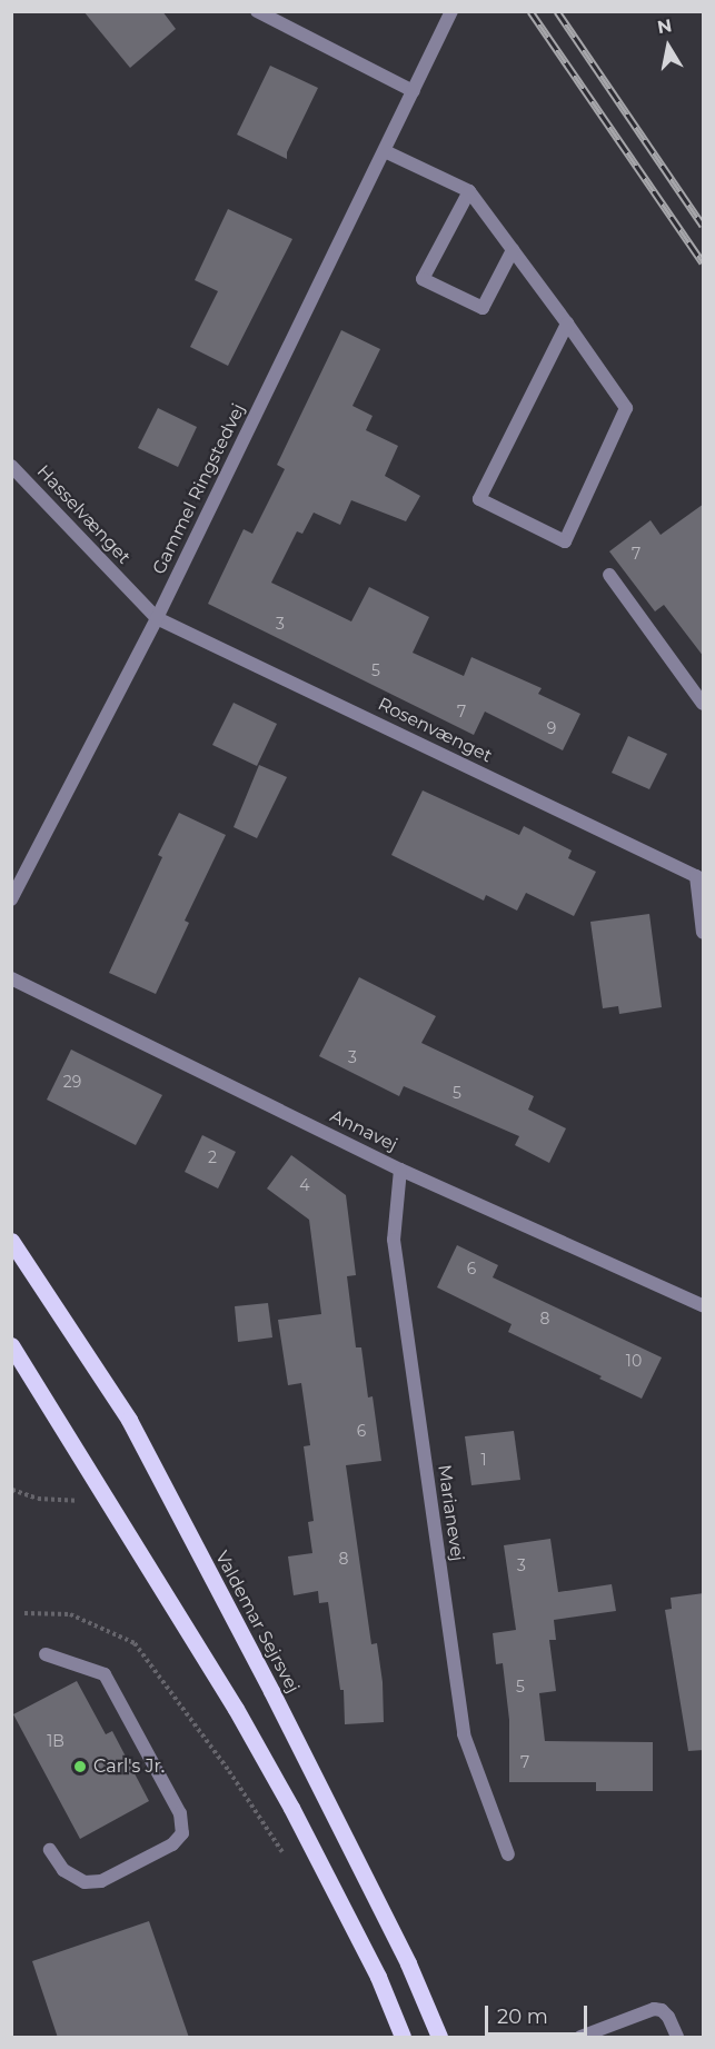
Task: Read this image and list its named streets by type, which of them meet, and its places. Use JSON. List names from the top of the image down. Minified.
{"streets":{"main road":["Valdemar Sejrsvej"],"street":["Gammel Ringstedvej","Hasselvænget","Rosenvænget","Annavej","Marianevej"]},"crossings":[["Gammel Ringstedvej","Hasselvænget"],["Gammel Ringstedvej","Rosenvænget"],["Hasselvænget","Rosenvænget"],["Annavej","Marianevej"]],"places":["Carl's Jr."],"house_numbers":["7","3","5","7","9","3","29","5","2","4","6","8","10","6","1","8","3","5","1B","7"],"scale_bar":"20 m","north":"top"}
